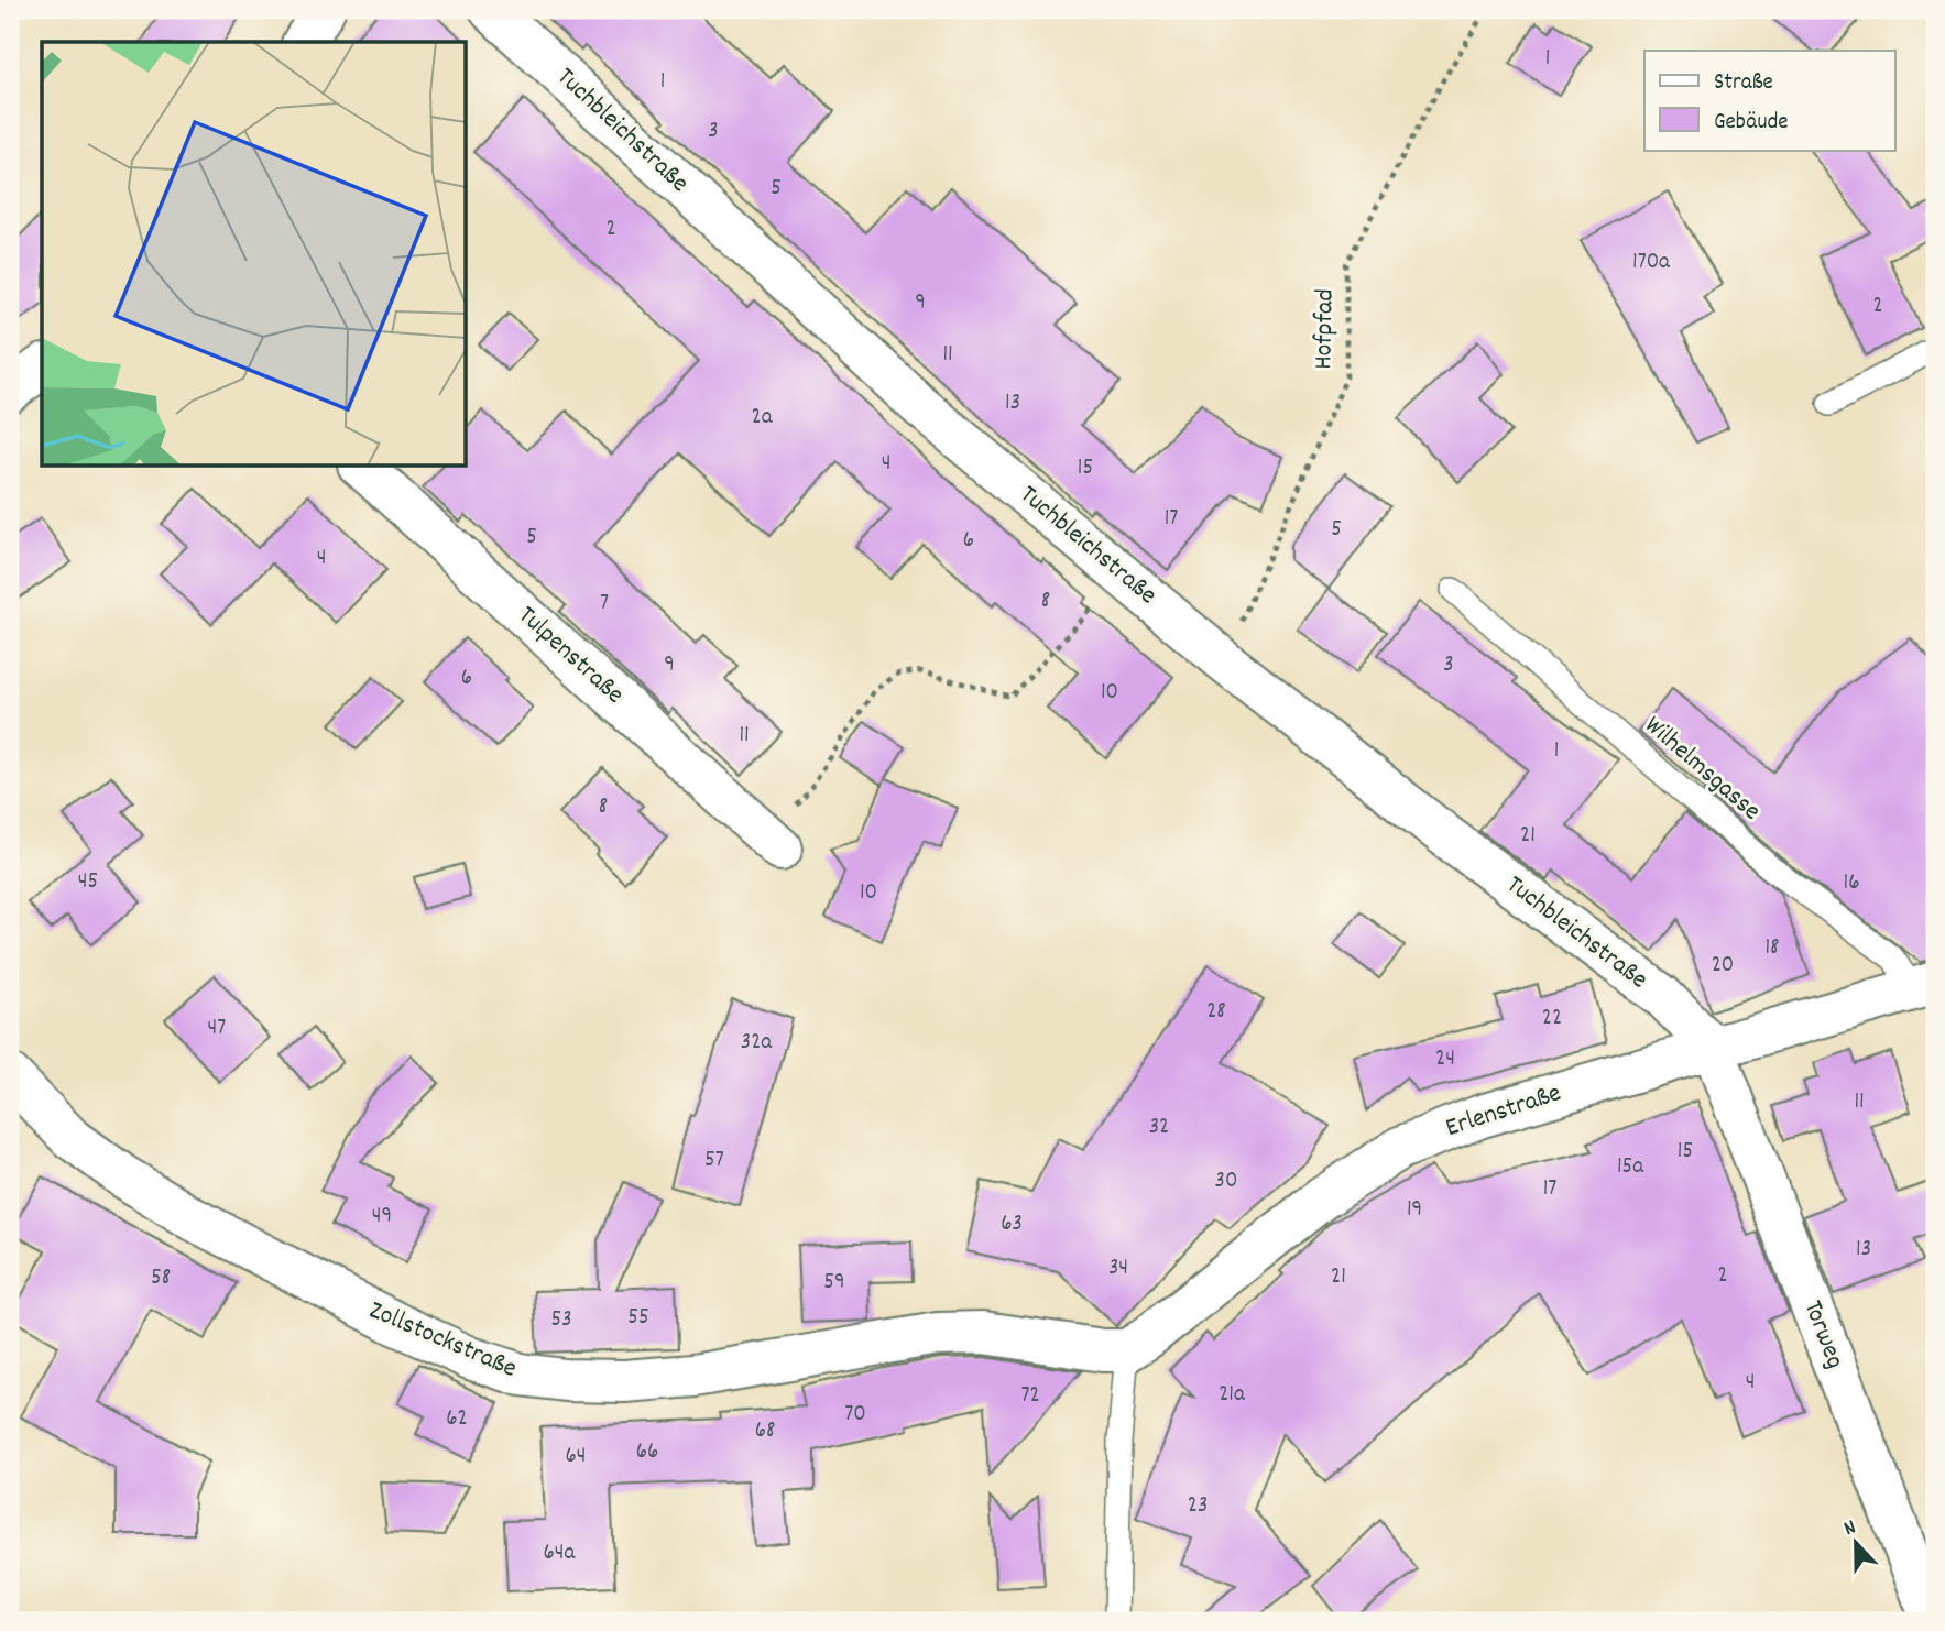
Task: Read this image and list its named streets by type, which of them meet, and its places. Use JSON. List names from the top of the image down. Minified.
{"streets":{"street":["Tuchbleichstraße","Tulpenstraße","Erlenstraße","Torweg","Zollstockstraße"],"lane":["Wilhelmsgasse"],"path":["Hofpfad"]},"crossings":[["Tuchbleichstraße","Hofpfad"],["Tuchbleichstraße","Erlenstraße"],["Tuchbleichstraße","Torweg"],["Wilhelmsgasse","Erlenstraße"],["Erlenstraße","Torweg"],["Erlenstraße","Zollstockstraße"]],"house_numbers":["1","1","3","5","2","170a","9","2","11","13","2a","4","15","17","5","5","6","4","8","7","9","3","6","10","11","1","8","21","45","16","10","18","20","28","22","47","32a","24","11","32","15","57","15a","30","17","19","49","63","13","34","2","21","58","59","55","53","4","21a","72","70","62","68","66","64","23","64a"],"legend":["Straße","Gebäude"],"north":"top"}
